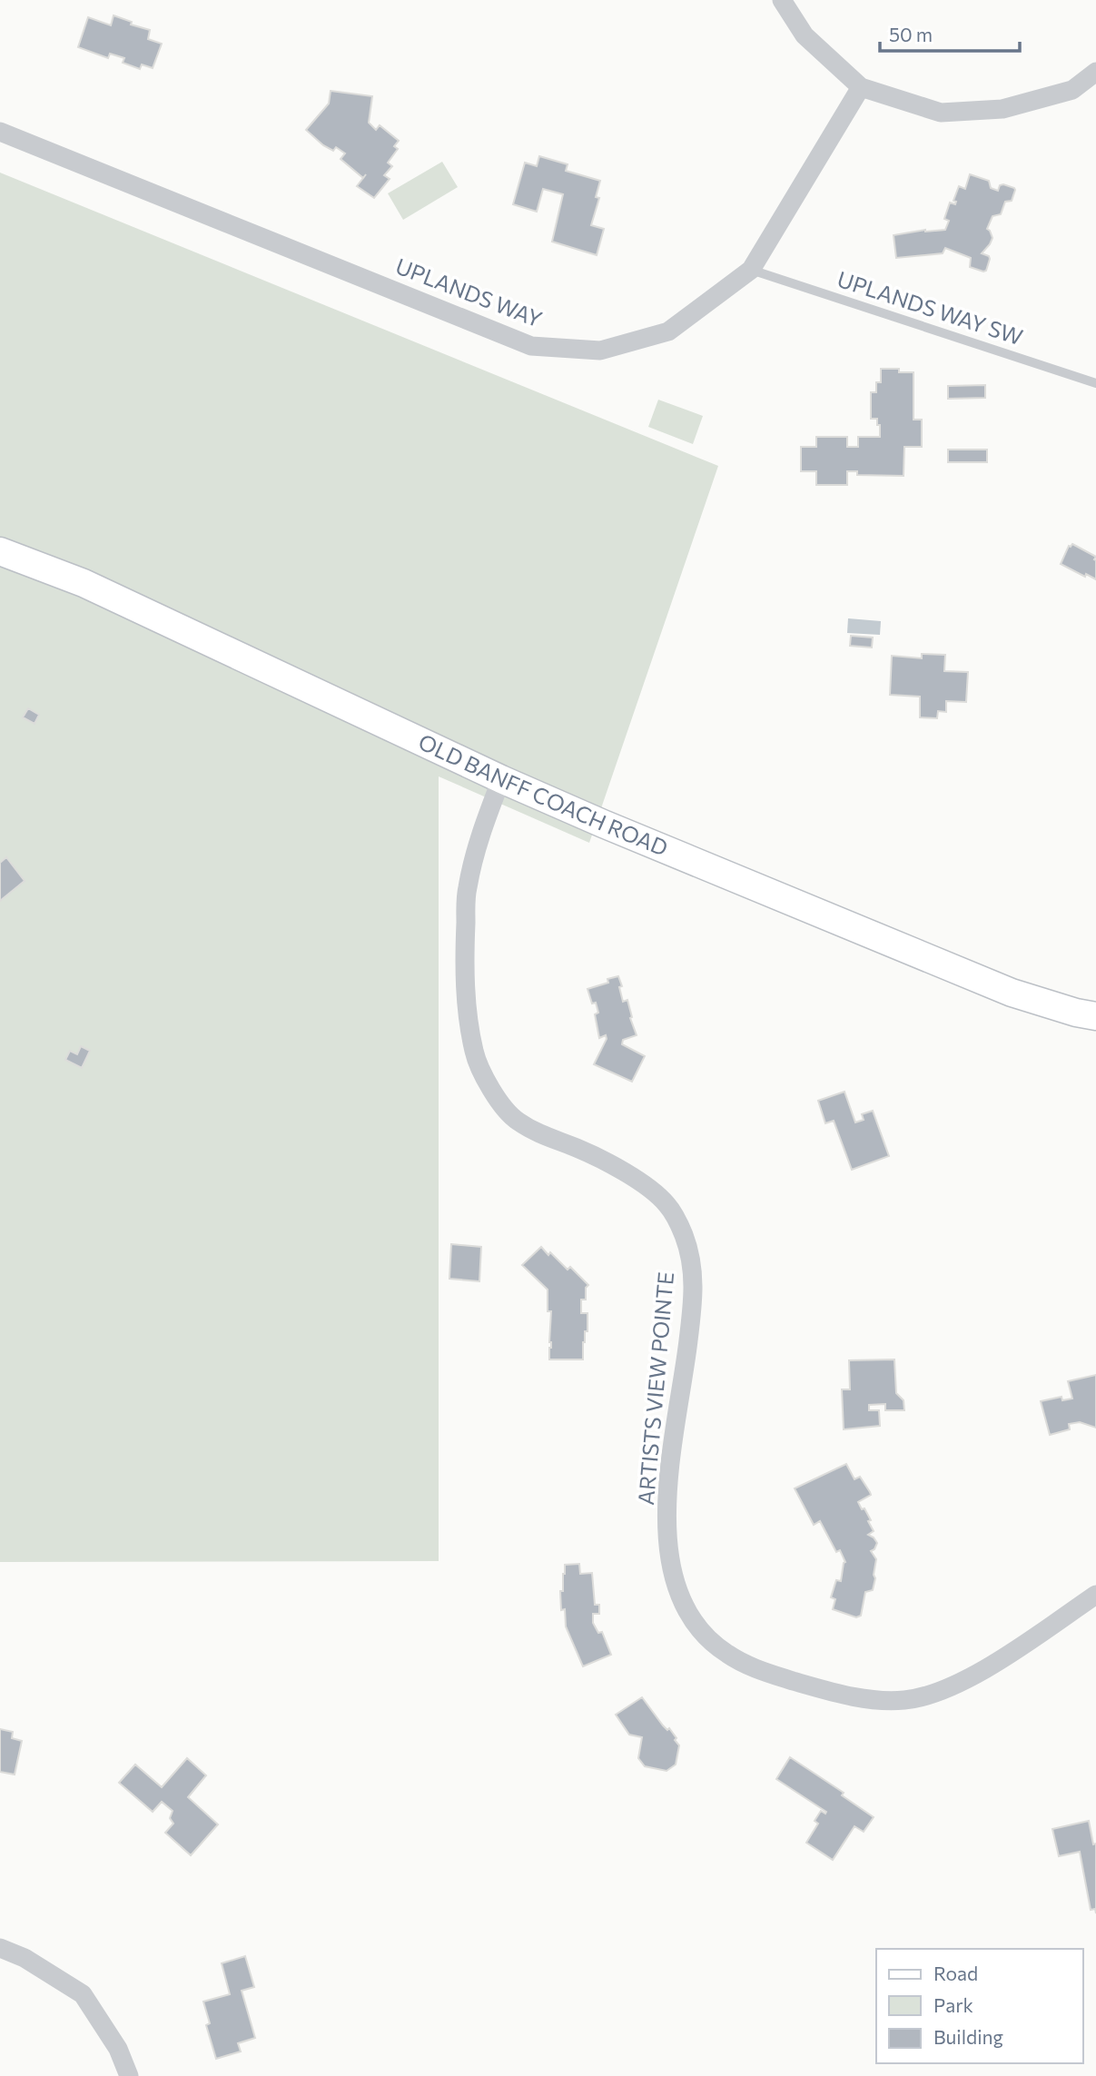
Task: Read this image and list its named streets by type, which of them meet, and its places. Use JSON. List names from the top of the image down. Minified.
{"streets":{"main road":["OLD BANFF COACH ROAD"],"street":["UPLANDS WAY","ARTISTS VIEW POINTE"],"lane":["UPLANDS WAY SW"]},"crossings":[["UPLANDS WAY","UPLANDS WAY SW"],["OLD BANFF COACH ROAD","ARTISTS VIEW POINTE"]],"legend":["Road","Park","Building"],"scale_bar":"50 m"}
